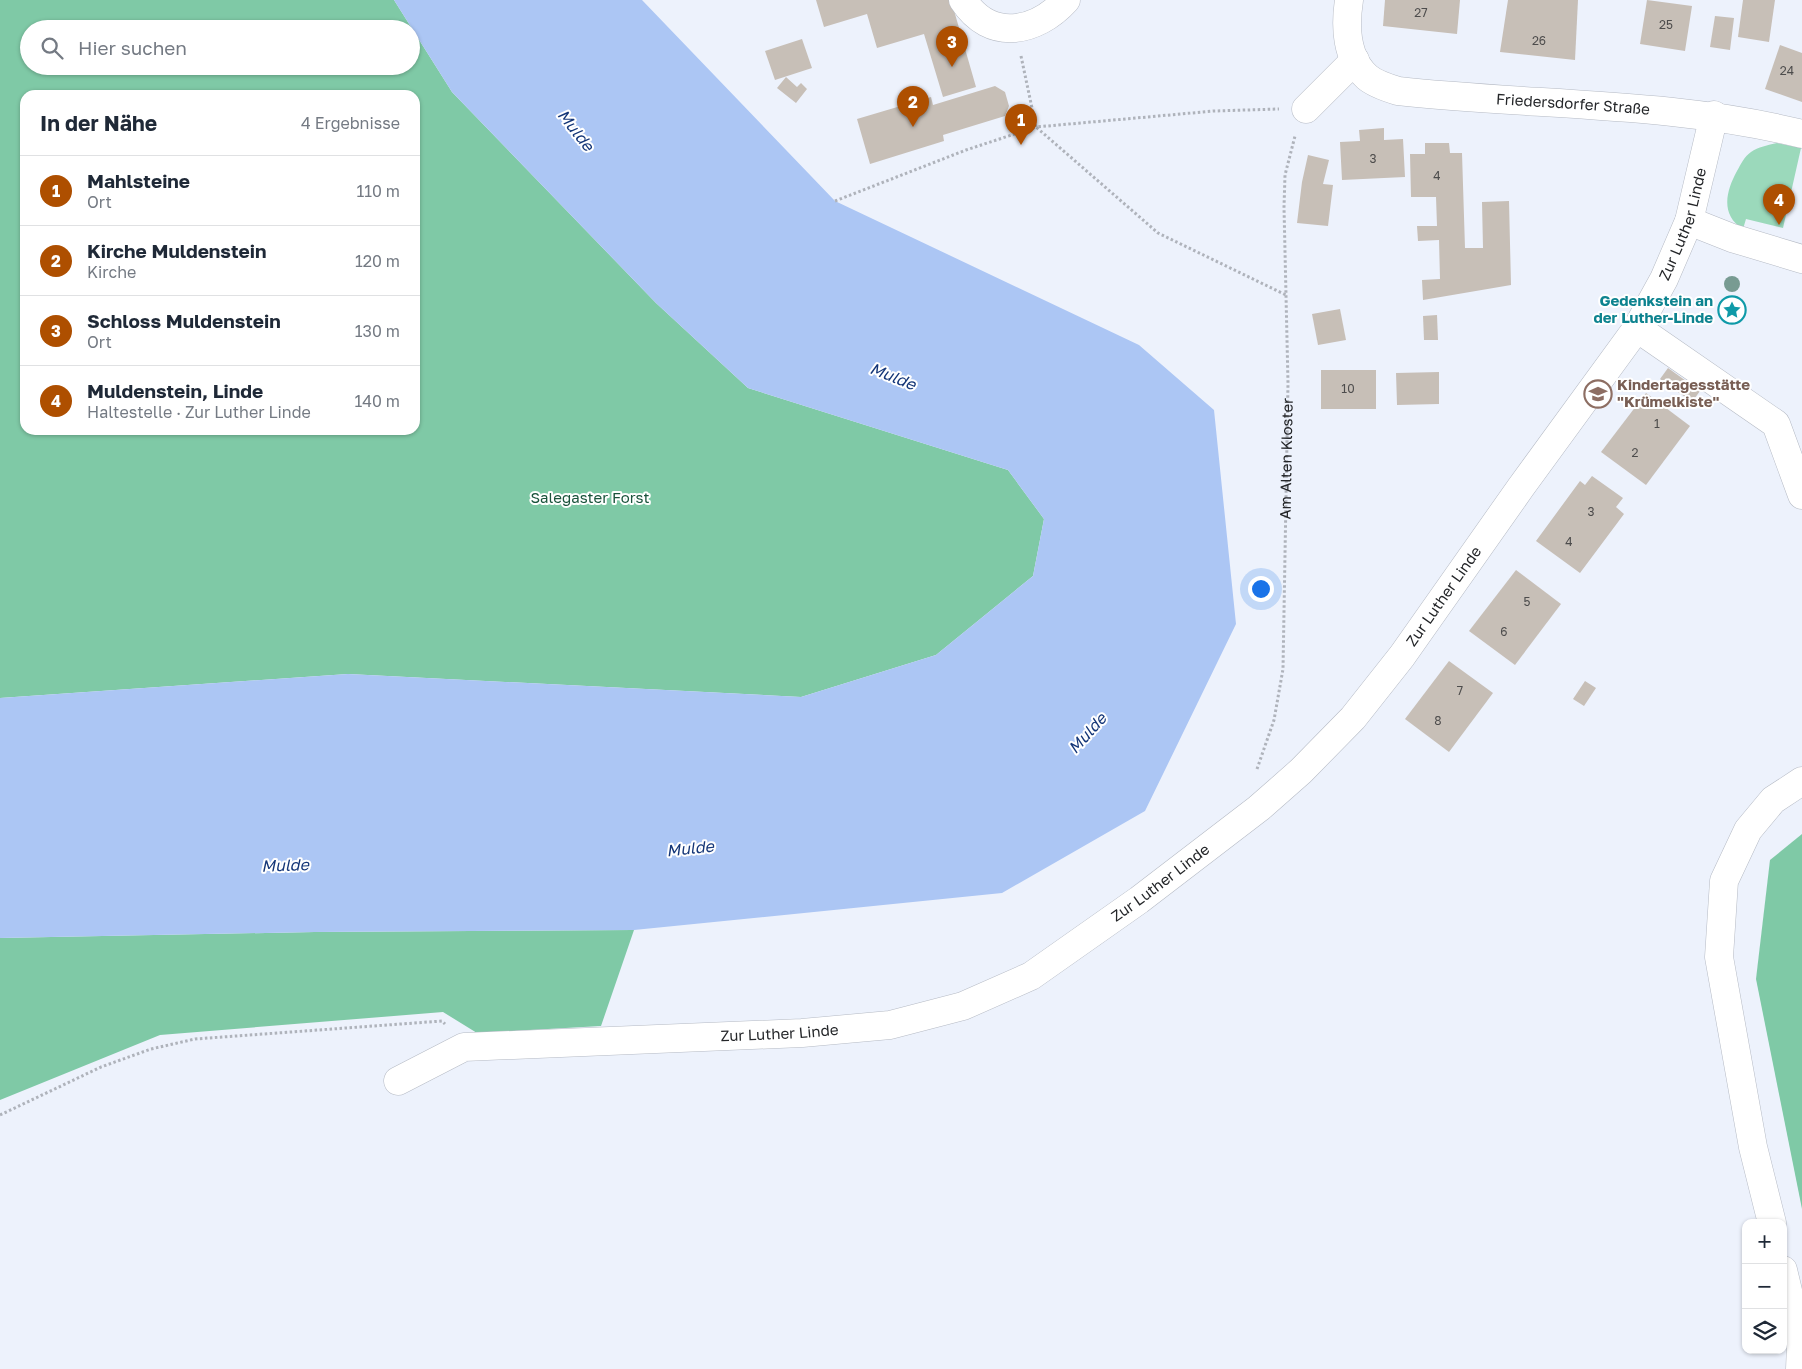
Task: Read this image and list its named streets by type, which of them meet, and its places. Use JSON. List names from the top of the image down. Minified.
{"streets":{"street":["Friedersdorfer Straße","Zur Luther Linde"],"path":["Am Alten Kloster"]},"crossings":[["Friedersdorfer Straße","Zur Luther Linde"],["Zur Luther Linde","Am Alten Kloster"]],"water":["Mulde"],"parks":["Salegaster Forst"],"places":{"place":["Gedenkstein an der Luther-Linde"],"school or university":["Kindertagesstätte \"Krümelkiste\""]},"house_numbers":["27","25","26","24","3","4","10","1","2","3","4","5","6","7","8"],"page":{"search":"Hier suchen","pins":["3","2","1","4"],"heading":["In der Nähe","4 Ergebnisse"],"list":[{"mark":"1","name":"Mahlsteine","note":"Ort","value":"110 m"},{"mark":"2","name":"Kirche Muldenstein","note":"Kirche","value":"120 m"},{"mark":"3","name":"Schloss Muldenstein","note":"Ort","value":"130 m"},{"mark":"4","name":"Muldenstein, Linde","note":"Haltestelle · Zur Luther Linde","value":"140 m"}],"map_buttons":["+","−"]}}
